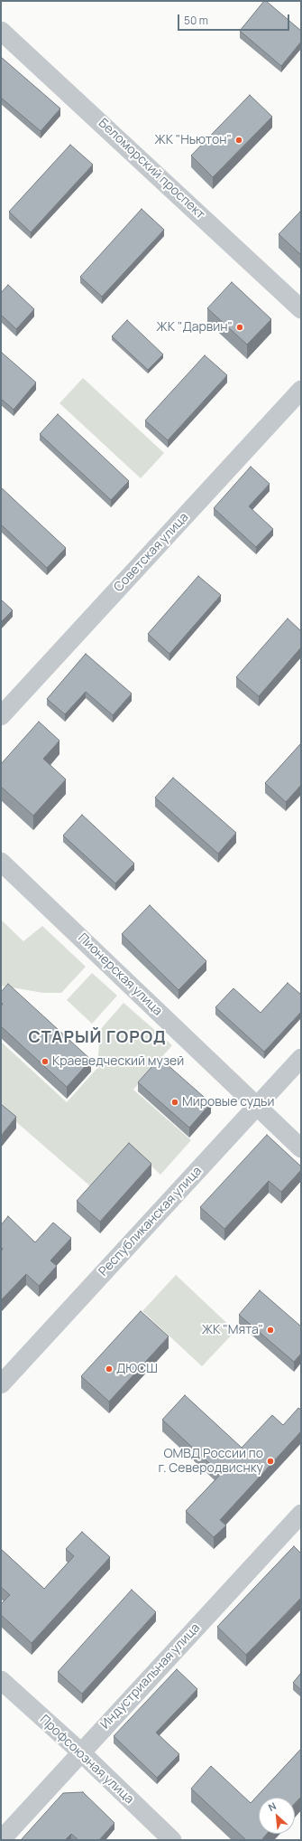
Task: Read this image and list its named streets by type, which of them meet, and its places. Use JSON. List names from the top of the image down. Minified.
{"streets":{"street":["Беломорский проспект","Советская улица","Пионерская улица","Республиканская улица","Индустриальная улица","Профсоюзная улица"]},"crossings":[["Пионерская улица","Республиканская улица"],["Индустриальная улица","Профсоюзная улица"]],"districts":["СТАРЫЙ ГОРОД"],"places":["ЖК \"Ньютон\"","ЖК \"Дарвин\"","Краеведческий музей","Мировые судьи","ЖК \"Мята\"","ДЮСШ","ОМВД России по г. Северодвиснку"],"scale_bar":"50 m","north":"top left"}
